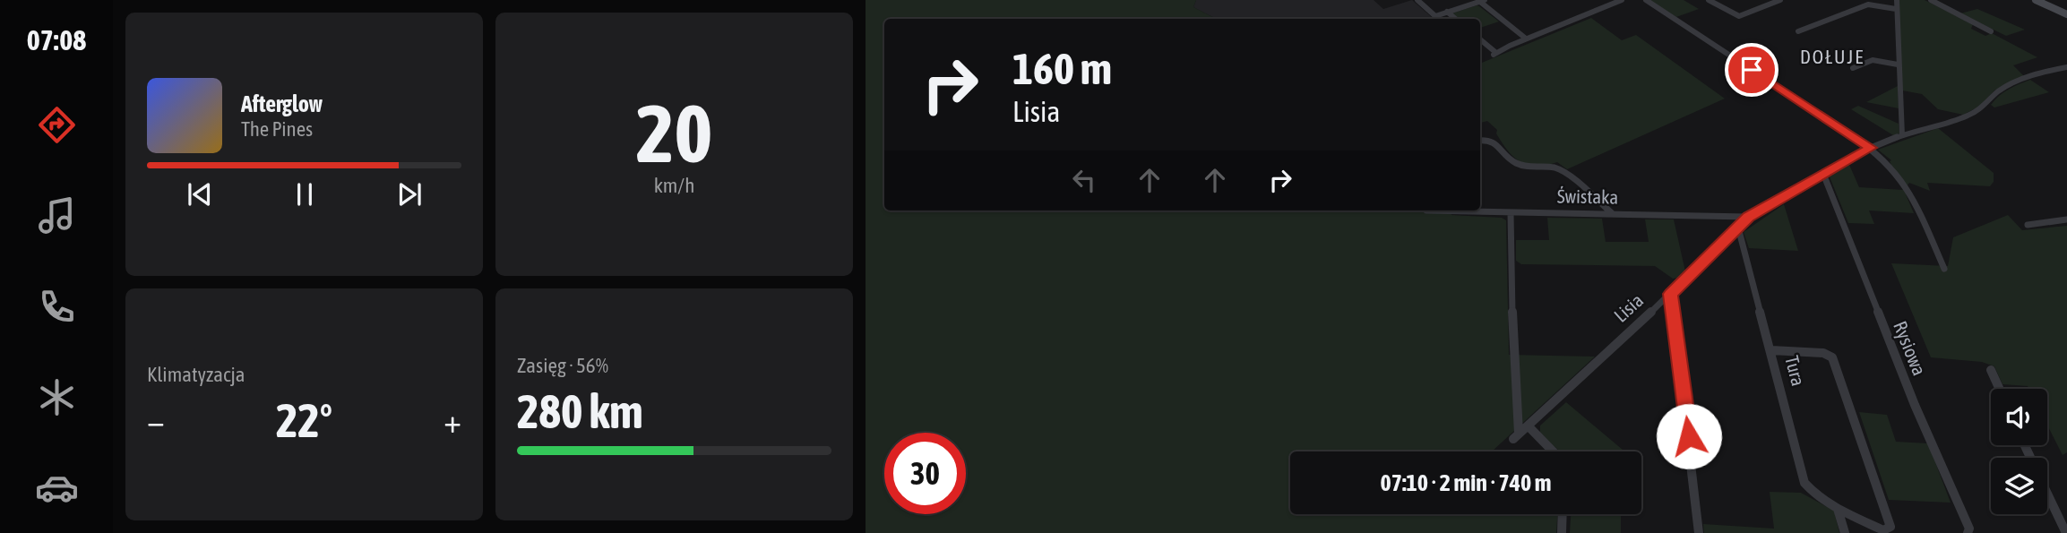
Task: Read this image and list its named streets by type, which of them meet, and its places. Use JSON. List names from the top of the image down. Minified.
{"streets":{"street":["Świstaka","Lisia","Rysiowa","Tura"]},"crossings":[["Świstaka","Lisia"],["Lisia","Rysiowa"],["Lisia","Tura"]],"districts":["DOŁUJE"],"page":{"tabs":"07:08","tile":[["20","km/h"],"Klimatyzacja",["Zasięg · 56%","280 km"]],"turn":["160 m","Lisia"],"song":["Afterglow","The Pines"],"heat":["−","22°","+"],"limit":"30","trip":"07:10 · 2 min · 740 m"}}
